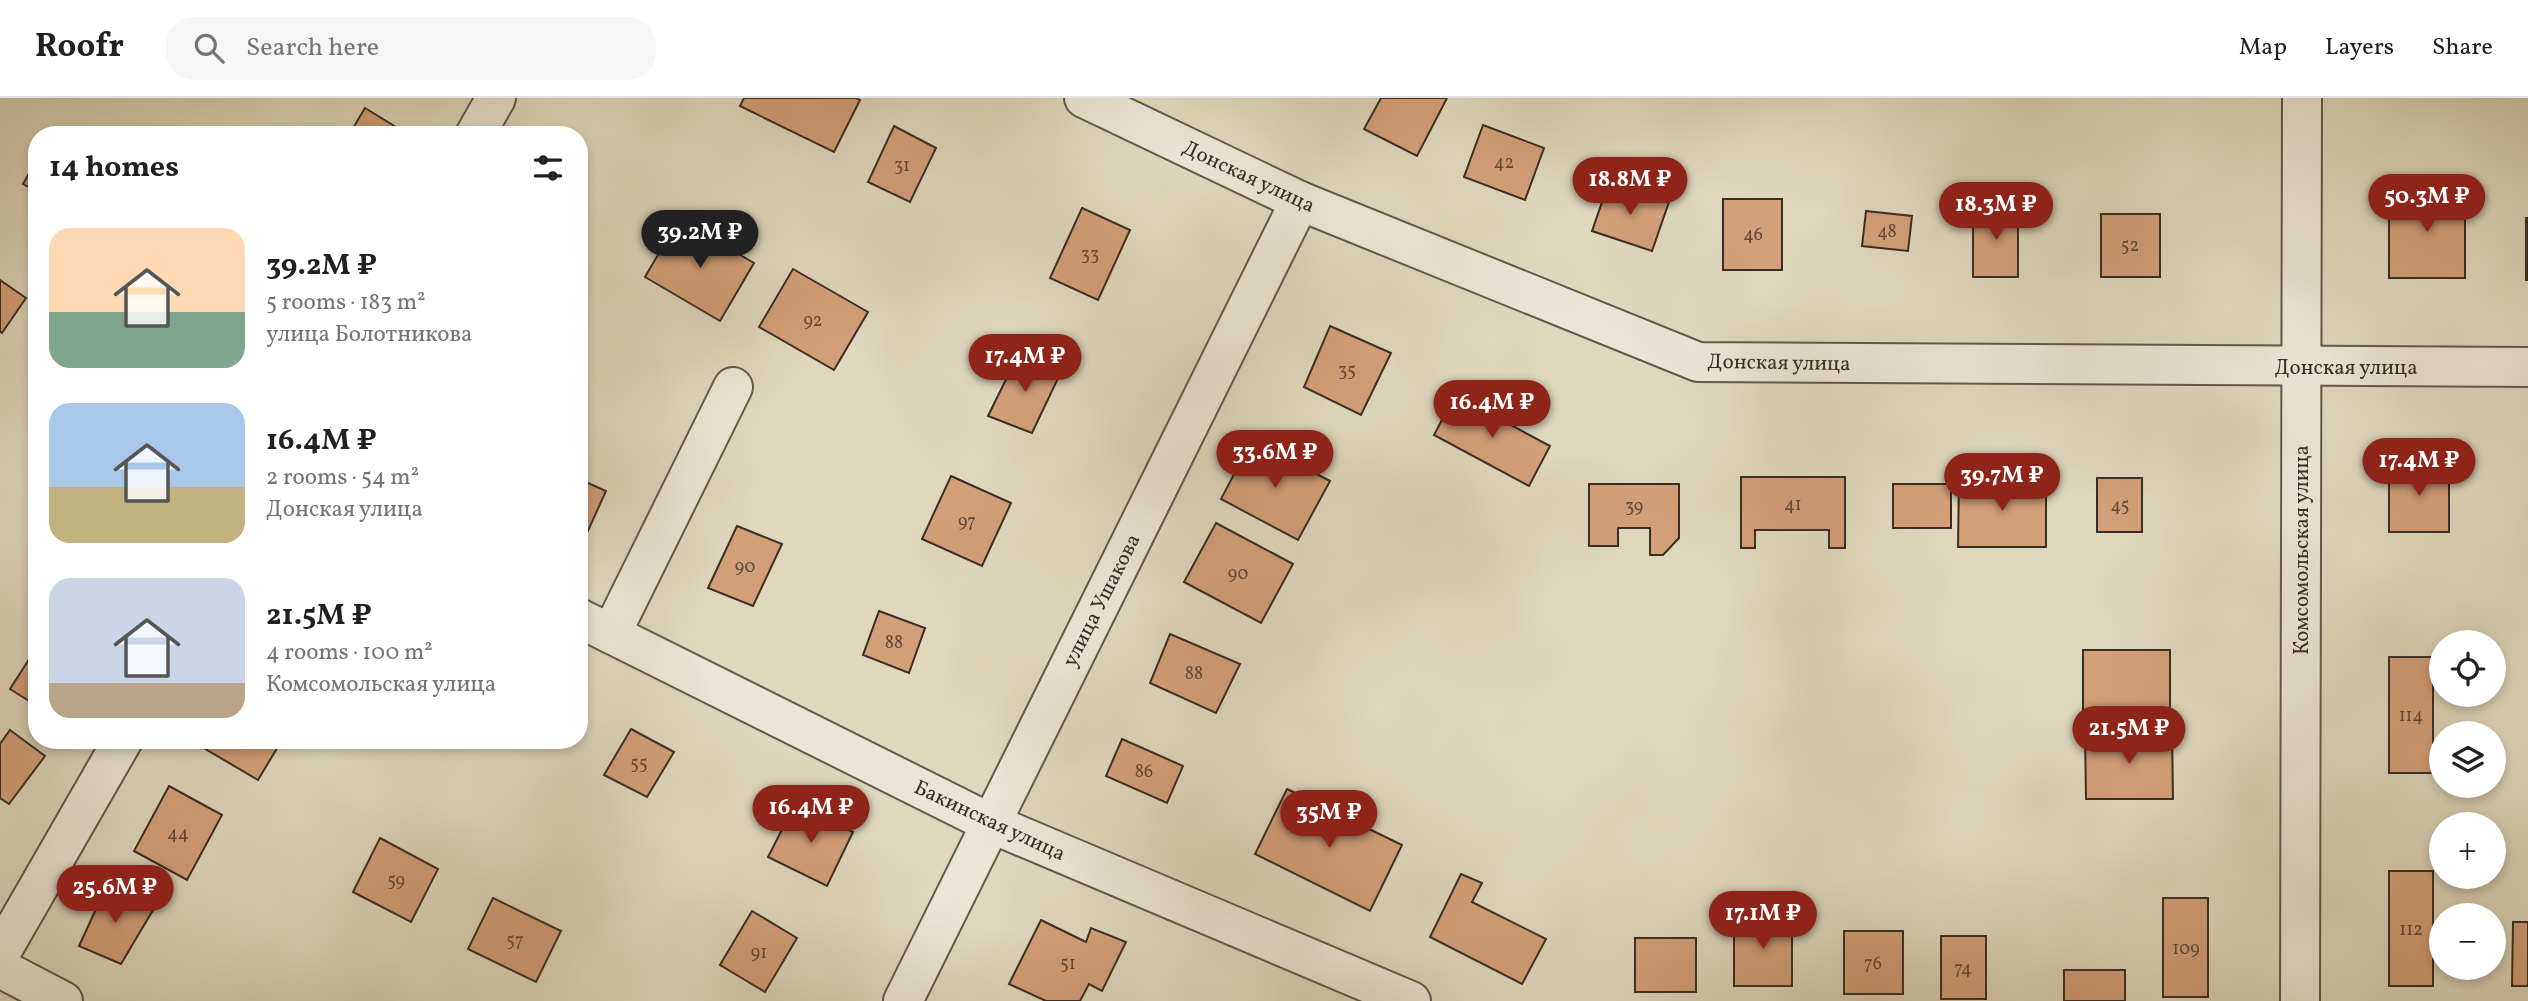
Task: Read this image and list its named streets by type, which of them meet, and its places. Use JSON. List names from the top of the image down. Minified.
{"streets":{"street":["Донская улица","Комсомольская улица","улица Ушакова","Бакинская улица"]},"crossings":[["Донская улица","Комсомольская улица"],["Донская улица","улица Ушакова"],["улица Ушакова","Бакинская улица"]],"house_numbers":["42","31","48","46","52","33","92","35","41","45","39","97","90","90","88","88","114","55","86","44","59","112","57","109","91","51","76","74"],"page":{"header":"Roofr","search":"Search here","nav":["Map","Layers","Share"],"heading":"14 homes","price":["18.8M ₽","50.3M ₽","18.3M ₽","39.2M ₽","17.4M ₽","16.4M ₽","33.6M ₽","17.4M ₽","39.7M ₽","21.5M ₽","16.4M ₽","35M ₽","25.6M ₽","17.1M ₽"],"list":[{"name":"39.2M ₽","note":"5 rooms · 183 m² · улица Болотникова"},{"name":"16.4M ₽","note":"2 rooms · 54 m² · Донская улица"},{"name":"21.5M ₽","note":"4 rooms · 100 m² · Комсомольская улица"}],"map_buttons":["+","−"]}}
